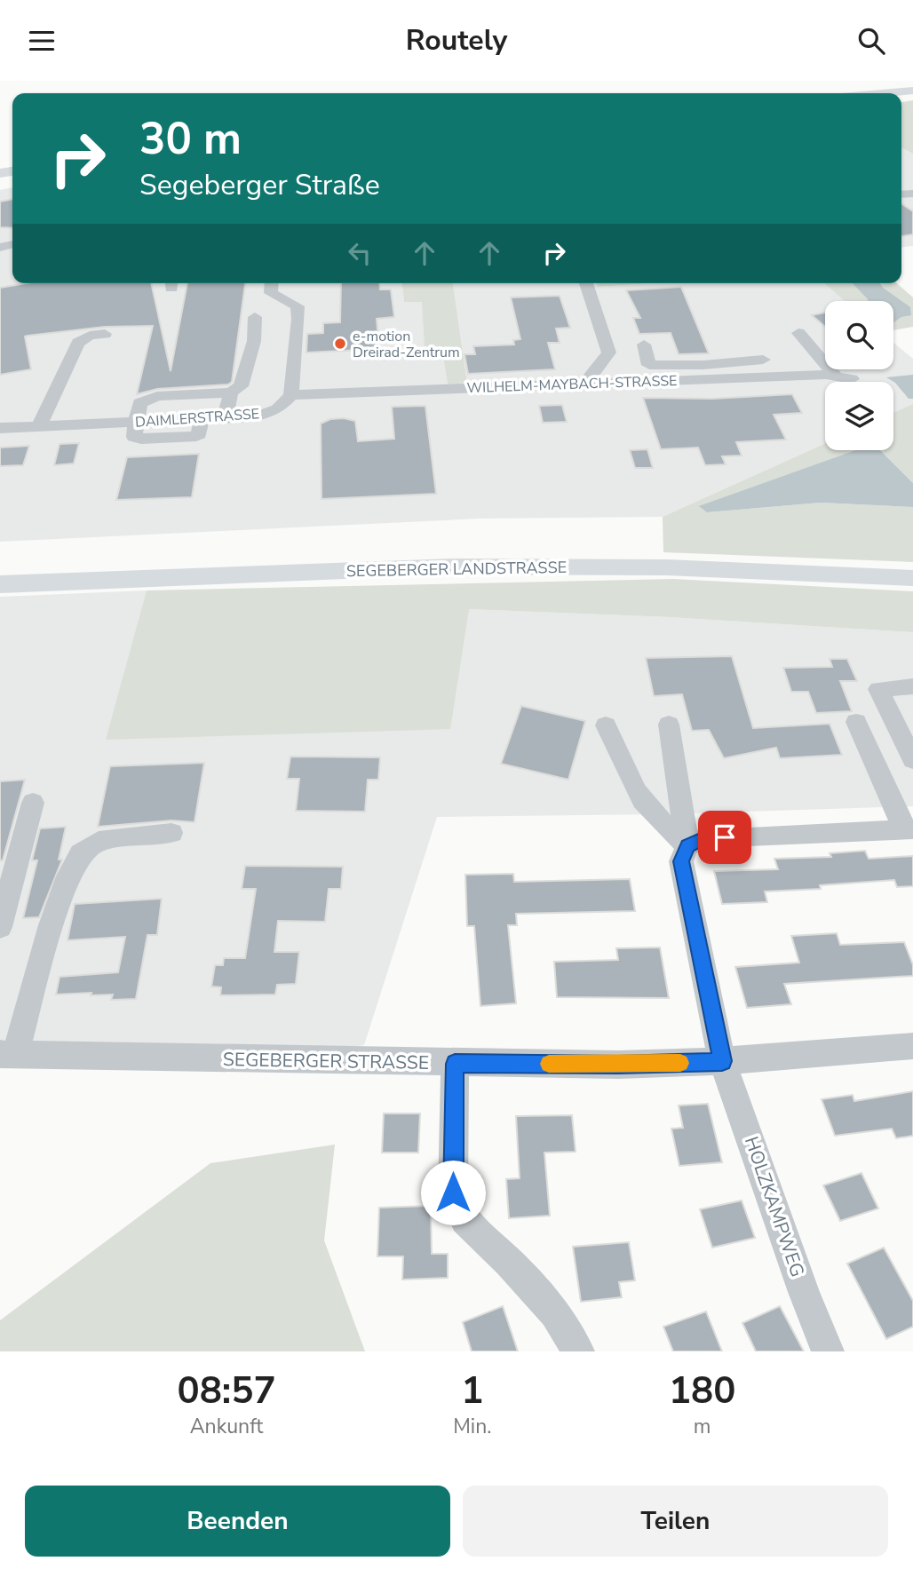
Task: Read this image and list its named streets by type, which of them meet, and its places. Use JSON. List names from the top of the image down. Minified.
{"streets":{"main road":["SEGEBERGER LANDSTRASSE"],"street":["WILHELM-MAYBACH-STRASSE","DAIMLERSTRASSE","SEGEBERGER STRASSE","HOLZKAMPWEG"]},"crossings":[["WILHELM-MAYBACH-STRASSE","DAIMLERSTRASSE"],["SEGEBERGER STRASSE","HOLZKAMPWEG"]],"places":["e-motion Dreirad-Zentrum"],"page":{"header":"Routely","turn":["30 m","Segeberger Straße"],"eta":["08:57","Ankunft","1","Min.","180","m"],"buttons":["Beenden","Teilen"]}}
